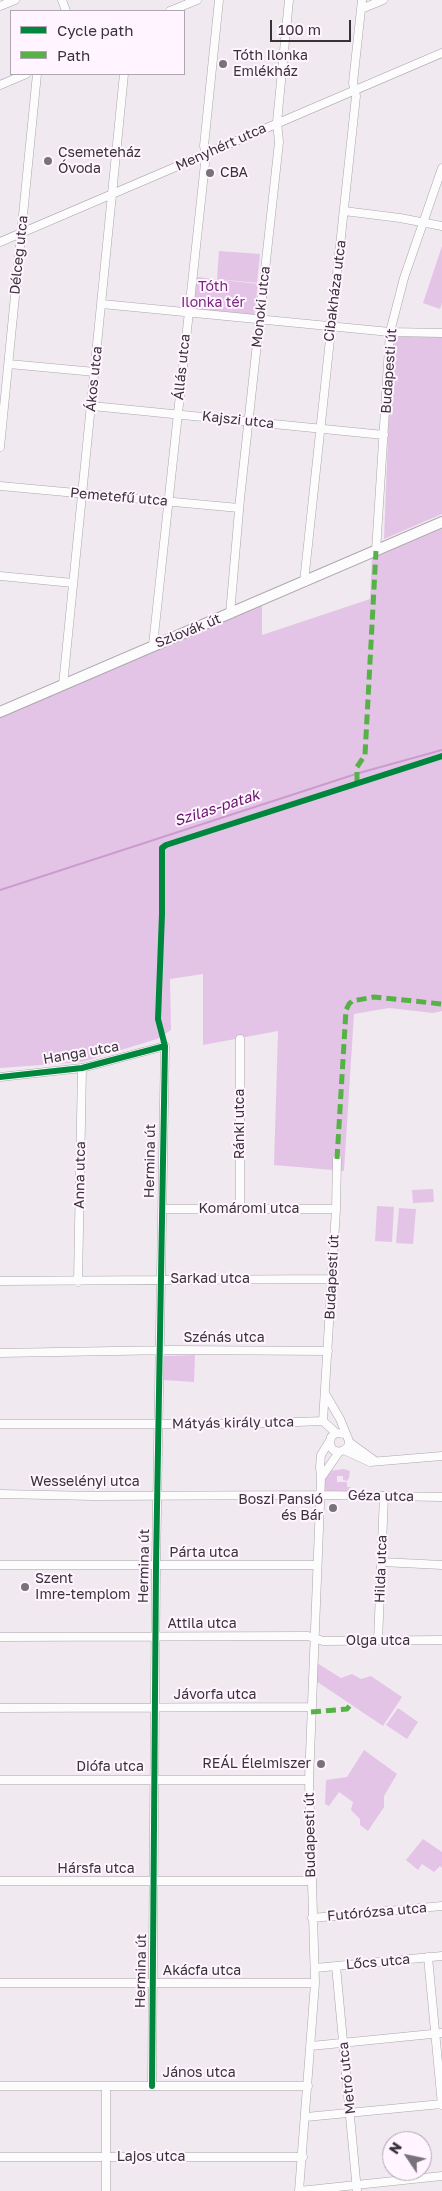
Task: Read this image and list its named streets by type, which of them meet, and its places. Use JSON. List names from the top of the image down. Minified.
{"streets":{"main road":["Szlovák út"],"street":["Menyhért utca","Délceg utca","Cibakháza utca","Monoki utca","Állás utca","Budapesti út","Ákos utca","Kajszi utca","Pemetefű utca","Hanga utca","Ránki utca","Hermina út","Anna utca","Komáromi utca","Sarkad utca","Szénás utca","Mátyás király utca","Wesselényi utca","Géza utca","Párta utca","Hilda utca","Attila utca","Olga utca","Jávorfa utca","Diófa utca","Hársfa utca","Futórózsa utca","Lőcs utca","Akácfa utca","János utca","Metró utca","Lajos utca"]},"crossings":[["Menyhért utca","Délceg utca"],["Menyhért utca","Cibakháza utca"],["Menyhért utca","Monoki utca"],["Menyhért utca","Állás utca"],["Menyhért utca","Ákos utca"],["Cibakháza utca","Kajszi utca"],["Cibakháza utca","Szlovák út"],["Monoki utca","Kajszi utca"],["Monoki utca","Pemetefű utca"],["Monoki utca","Szlovák út"],["Állás utca","Kajszi utca"],["Állás utca","Pemetefű utca"],["Állás utca","Szlovák út"],["Budapesti út","Kajszi utca"],["Budapesti út","Szlovák út"],["Budapesti út","Komáromi utca"],["Budapesti út","Sarkad utca"],["Budapesti út","Szénás utca"],["Budapesti út","Mátyás király utca"],["Budapesti út","Wesselényi utca"],["Budapesti út","Géza utca"],["Budapesti út","Párta utca"],["Budapesti út","Attila utca"],["Budapesti út","Olga utca"],["Budapesti út","Jávorfa utca"],["Budapesti út","Diófa utca"],["Budapesti út","Hársfa utca"],["Budapesti út","Futórózsa utca"],["Budapesti út","Lőcs utca"],["Budapesti út","Akácfa utca"],["Budapesti út","János utca"],["Budapesti út","Lajos utca"],["Ákos utca","Kajszi utca"],["Ákos utca","Pemetefű utca"],["Ákos utca","Szlovák út"],["Hanga utca","Hermina út"],["Hanga utca","Anna utca"],["Ránki utca","Komáromi utca"],["Hermina út","Komáromi utca"],["Hermina út","Sarkad utca"],["Hermina út","Szénás utca"],["Hermina út","Mátyás király utca"],["Hermina út","Wesselényi utca"],["Hermina út","Párta utca"],["Hermina út","Attila utca"],["Hermina út","Jávorfa utca"],["Hermina út","Diófa utca"],["Hermina út","Hársfa utca"],["Hermina út","Akácfa utca"],["Hermina út","János utca"],["Anna utca","Sarkad utca"],["Wesselényi utca","Géza utca"],["Géza utca","Hilda utca"],["Hilda utca","Olga utca"],["Attila utca","Olga utca"],["Lőcs utca","Metró utca"]],"water":["Szilas-patak"],"parks":["Tóth Ilonka tér"],"places":["Tóth Ilonka Emlékház","Csemeteház Óvoda","CBA","Boszi Pansió és Bár","Szent Imre-templom","REÁL Élelmiszer"],"legend":["Cycle path","Path"],"scale_bar":"100 m","north":"top left"}
